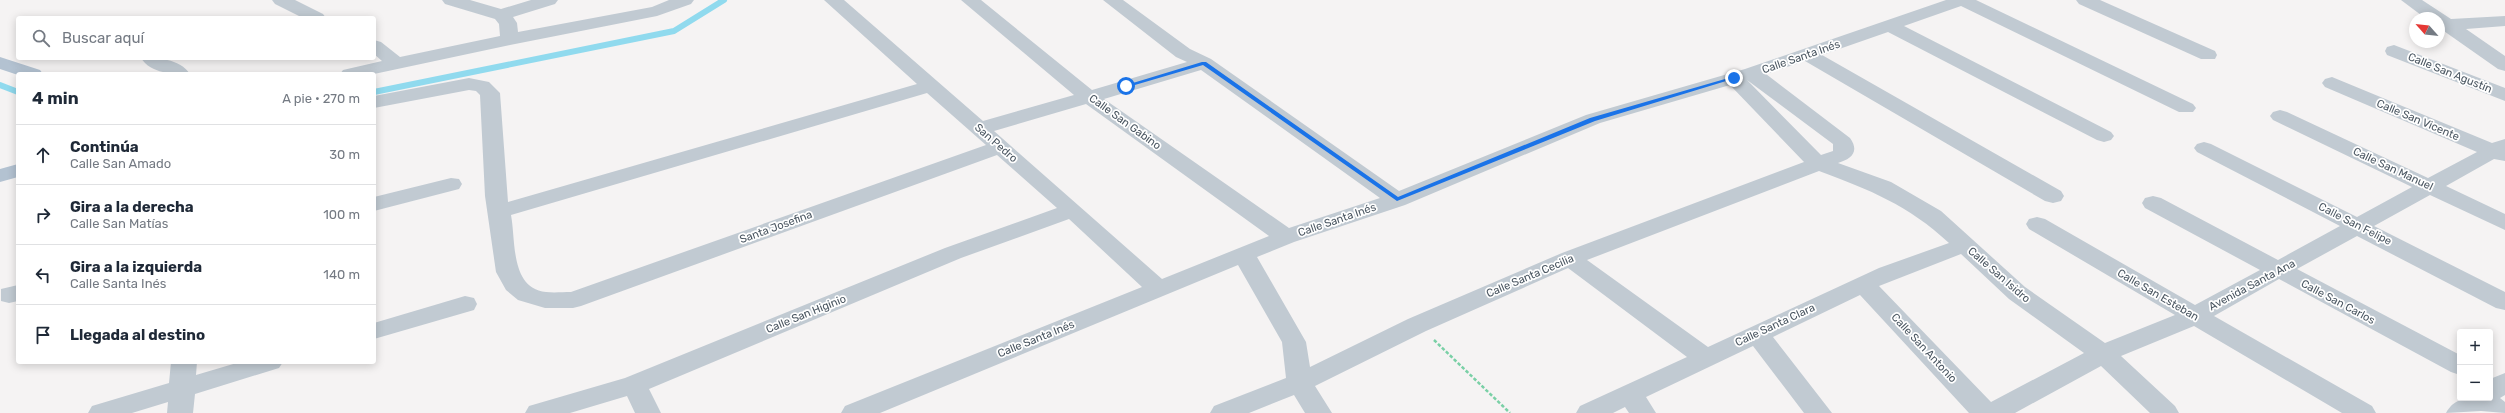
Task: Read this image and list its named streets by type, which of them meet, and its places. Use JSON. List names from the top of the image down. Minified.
{"streets":{"street":["Calle Santa Inés","Calle San Agustín","Calle San Vicente","Calle San Gabino","San Pedro","Calle San Manuel","Calle San Felipe","Santa Josefina","Calle San Isidro","Calle Santa Cecilia","Avenida Santa Ana","Calle San Esteban","Calle San Carlos","Calle San Higinio","Calle Santa Clara","Calle San Antonio"]},"crossings":[["Calle Santa Inés","Calle San Gabino"],["Calle Santa Inés","San Pedro"],["Calle Santa Inés","Calle Santa Cecilia"],["Calle San Vicente","Avenida Santa Ana"],["San Pedro","Santa Josefina"],["San Pedro","Calle San Higinio"],["Calle San Manuel","Avenida Santa Ana"],["Calle San Felipe","Avenida Santa Ana"],["Calle San Isidro","Calle Santa Cecilia"],["Calle San Isidro","Avenida Santa Ana"],["Calle San Isidro","Calle Santa Clara"],["Avenida Santa Ana","Calle San Esteban"],["Avenida Santa Ana","Calle San Carlos"],["Calle Santa Clara","Calle San Antonio"]],"north":"top left","page":{"search":"Buscar aquí","heading":["4 min","A pie · 270 m"],"list":[["Continúa","Calle San Amado","30 m"],["Gira a la derecha","Calle San Matías","100 m"],["Gira a la izquierda","Calle Santa Inés","140 m"],"Llegada al destino"],"map_buttons":["+","−"]}}
